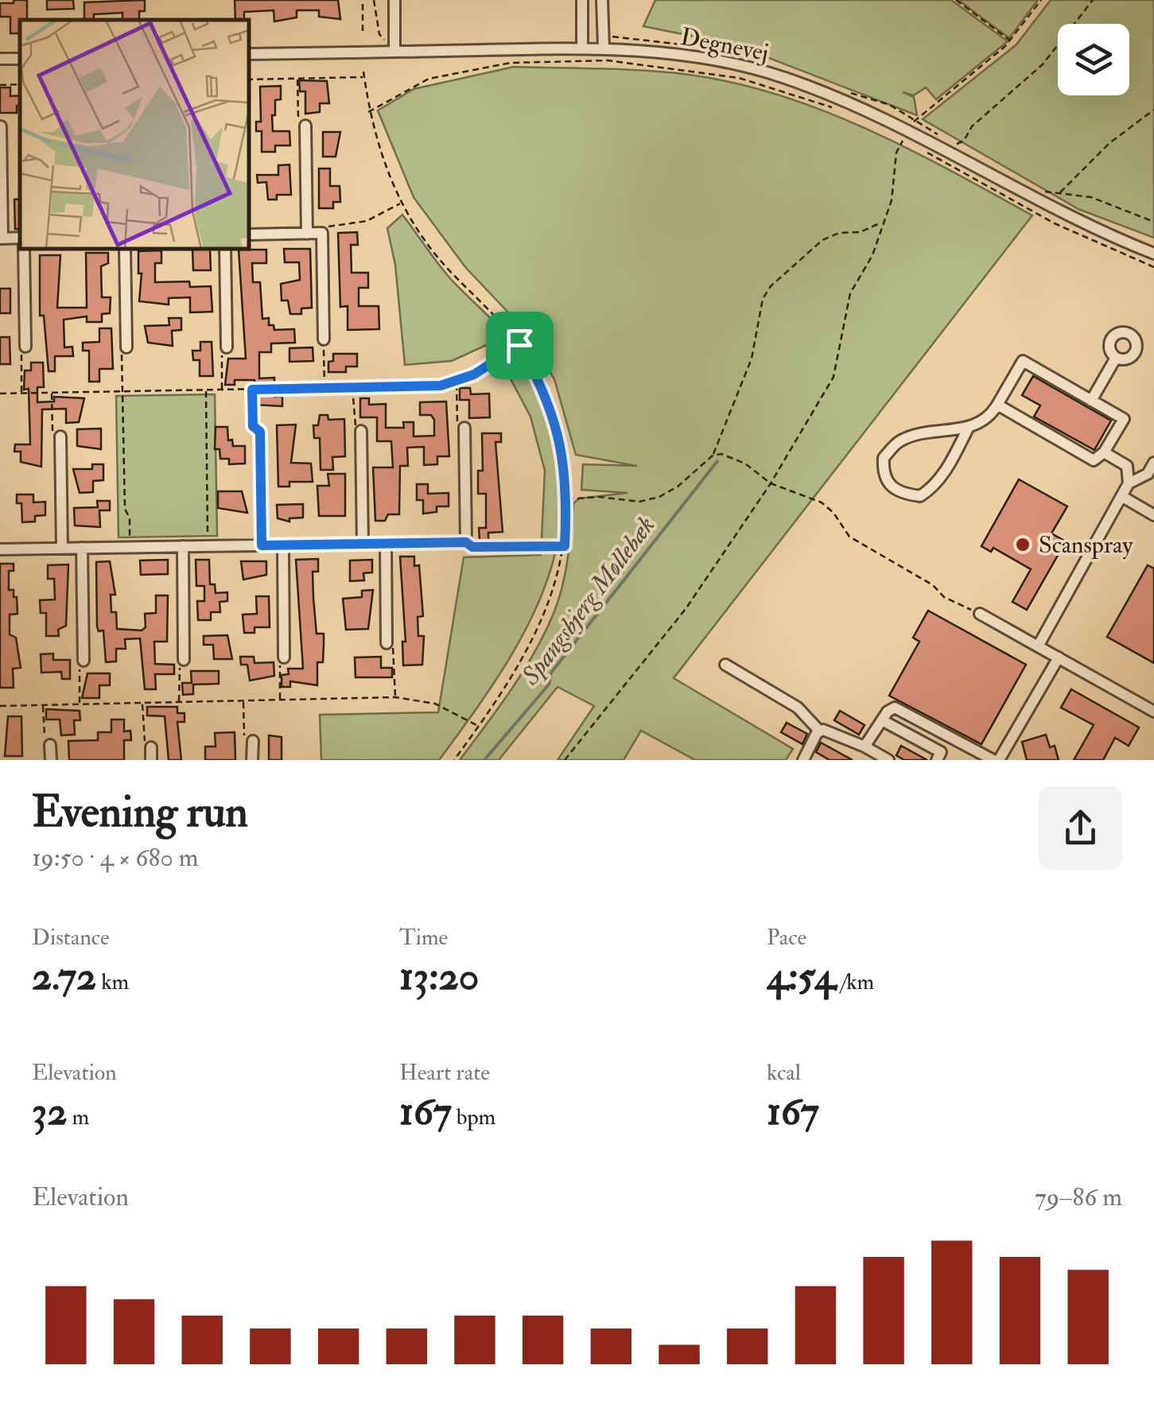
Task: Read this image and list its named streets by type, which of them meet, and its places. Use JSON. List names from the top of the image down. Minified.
{"streets":{"street":["Degnevej"]},"water":["Spangsbjerg Møllebæk"],"places":["Scanspray"],"page":{"heading":["Evening run","19:50 · 4 × 680 m"],"stats":[["Distance","2.72 km"],["Time","13:20"],["Pace","4:54 /km"],["Elevation","32 m"],["Heart rate","167 bpm"],["kcal","167"]],"chart":["Elevation","79–86 m"]}}
